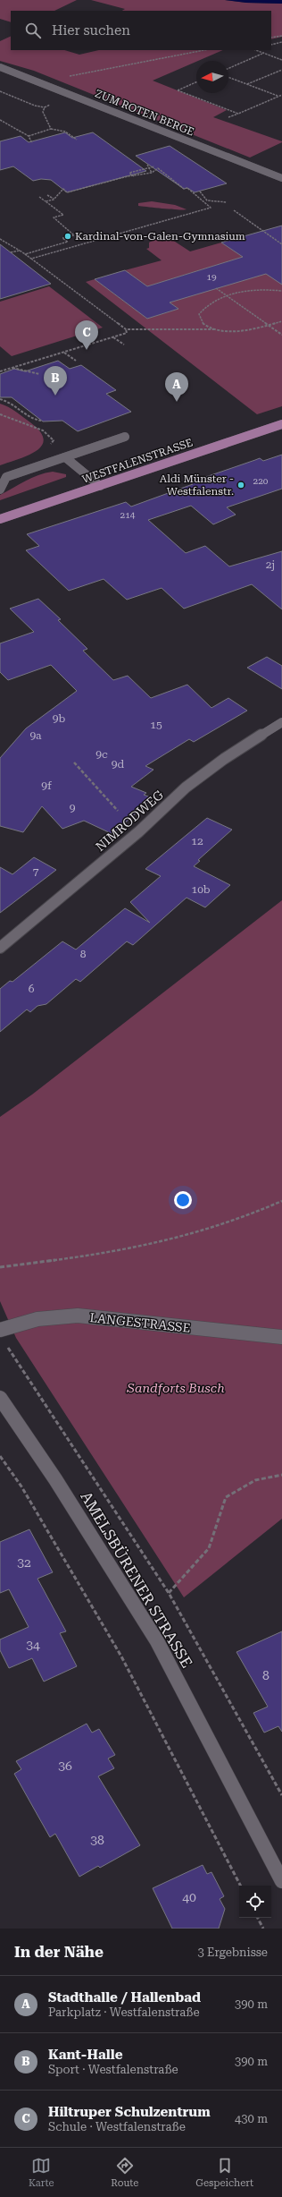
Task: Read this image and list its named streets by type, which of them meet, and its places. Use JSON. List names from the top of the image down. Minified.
{"streets":{"main road":["WESTFALENSTRASSE"],"street":["ZUM ROTEN BERGE","NIMRODWEG","LANGESTRASSE","AMELSBÜRENER STRASSE"]},"parks":["Sandforts Busch"],"places":["Kardinal-von-Galen-Gymnasium","Aldi Münster - Westfalenstr."],"house_numbers":["19","220","214","2j","9b","15","9a","9c","9d","9f","9","12","7","10b","8","6","32","34","8","36","38","40"],"north":"left","page":{"search":"Hier suchen","pins":["C","B","A"],"heading":["In der Nähe","3 Ergebnisse"],"list":[{"mark":"A","name":"Stadthalle / Hallenbad","note":"Parkplatz · Westfalenstraße","value":"390 m"},{"mark":"B","name":"Kant-Halle","note":"Sport · Westfalenstraße","value":"390 m"},{"mark":"C","name":"Hiltruper Schulzentrum","note":"Schule · Westfalenstraße","value":"430 m"}],"nav":["Karte","Route","Gespeichert"]}}
